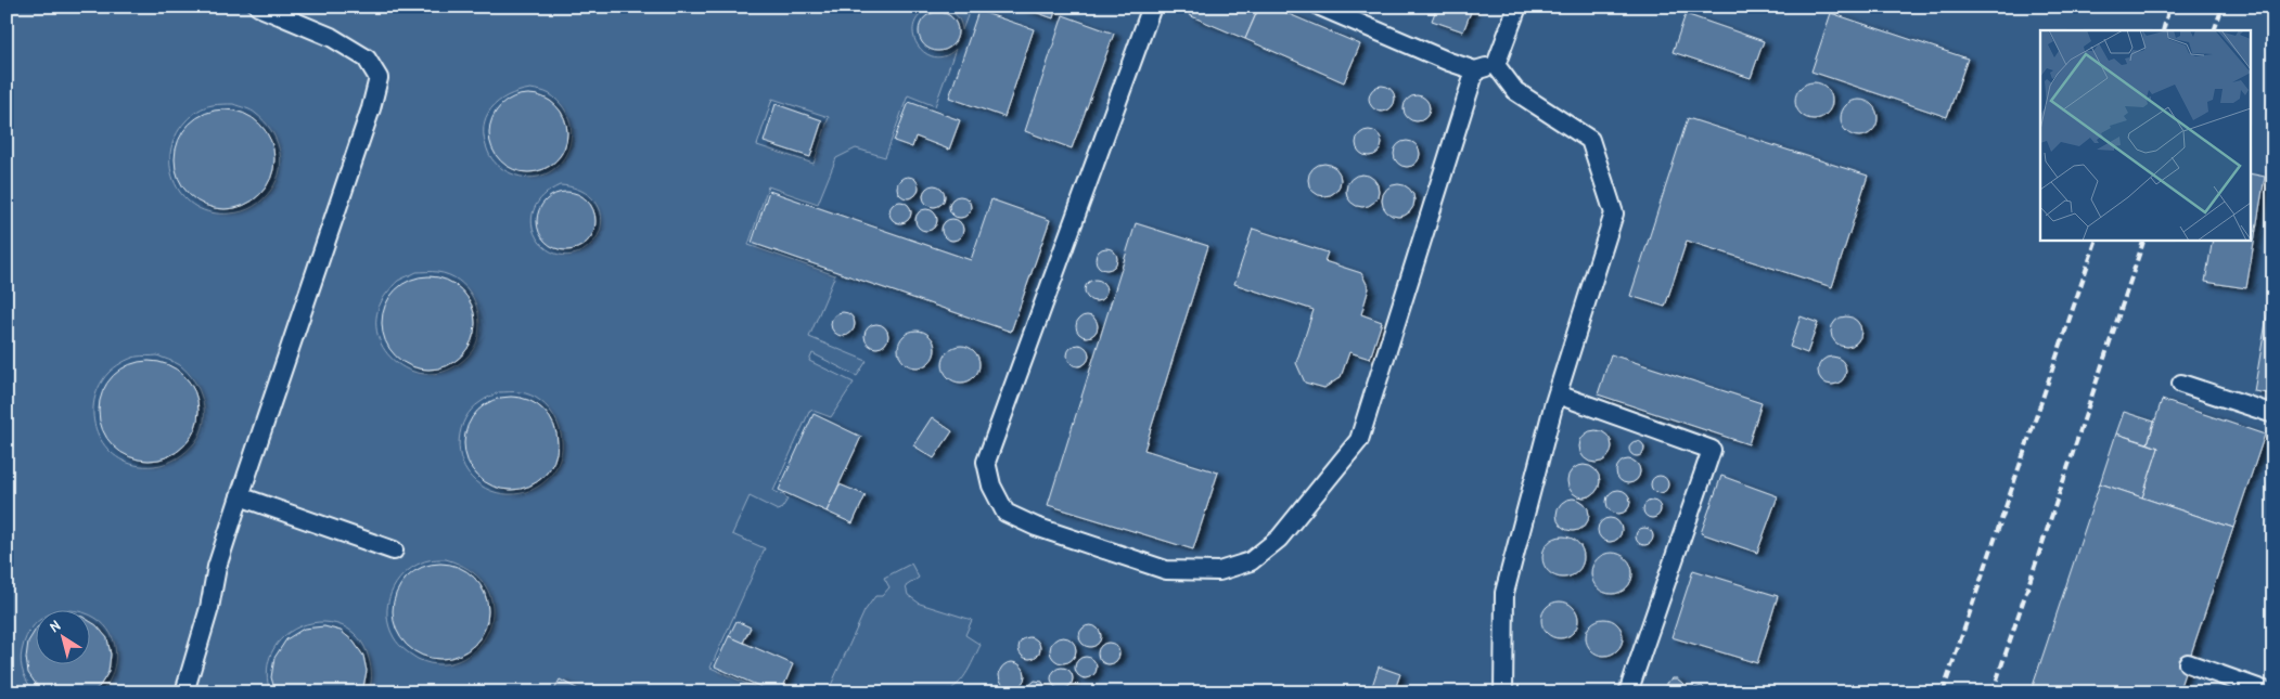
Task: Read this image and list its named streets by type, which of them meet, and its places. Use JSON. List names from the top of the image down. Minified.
{"north":"top left"}
